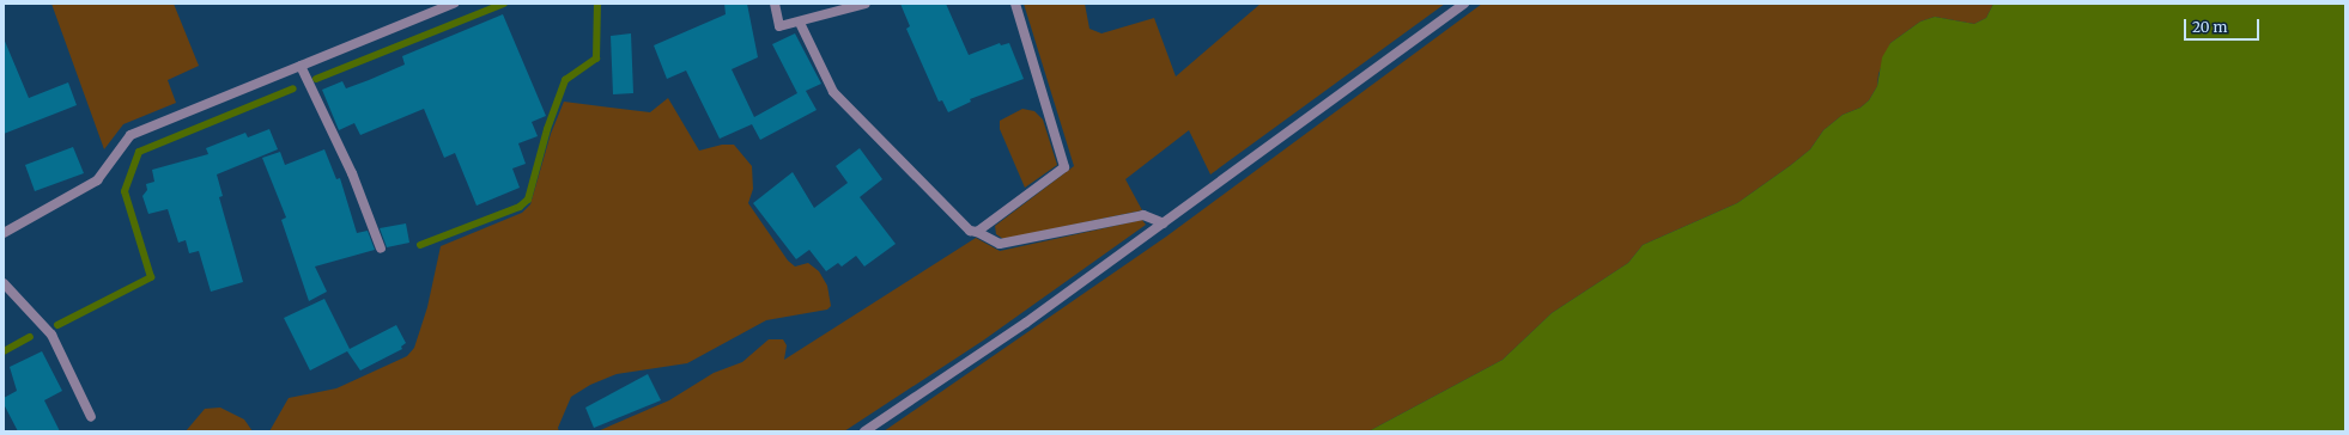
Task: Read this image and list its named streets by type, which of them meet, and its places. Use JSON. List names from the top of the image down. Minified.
{"scale_bar":"20 m"}
